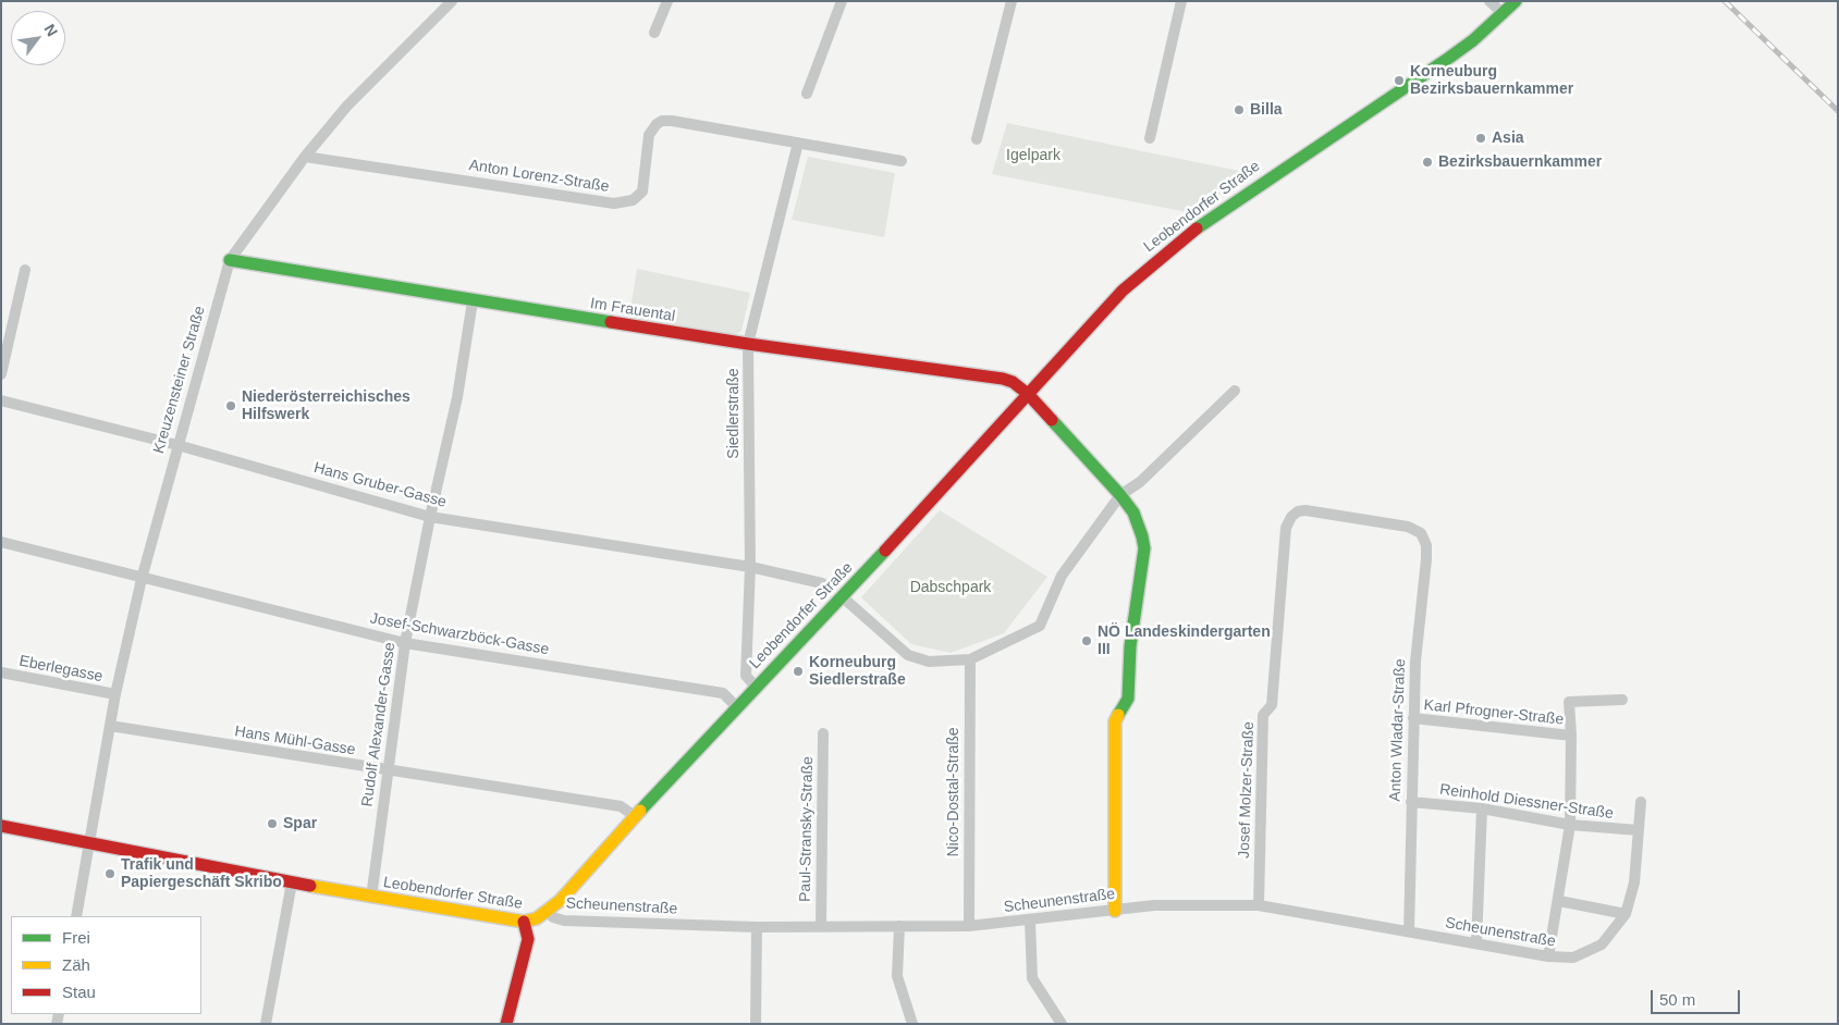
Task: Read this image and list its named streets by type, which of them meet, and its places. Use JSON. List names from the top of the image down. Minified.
{"streets":{"main road":["Leobendorfer Straße","Im Frauental"],"street":["Anton Lorenz-Straße","Kreuzensteiner Straße","Siedlerstraße","Hans Gruber-Gasse","Josef-Schwarzböck-Gasse","Eberlegasse","Karl Pfrogner-Straße","Rudolf Alexander-Gasse","Anton Wladar-Straße","Hans Mühl-Gasse","Josef Molzer-Straße","Nico-Dostal-Straße","Reinhold Diessner-Straße","Paul-Stransky-Straße","Scheunenstraße"]},"crossings":[["Anton Lorenz-Straße","Kreuzensteiner Straße"],["Anton Lorenz-Straße","Siedlerstraße"],["Leobendorfer Straße","Im Frauental"],["Leobendorfer Straße","Kreuzensteiner Straße"],["Leobendorfer Straße","Siedlerstraße"],["Leobendorfer Straße","Josef-Schwarzböck-Gasse"],["Leobendorfer Straße","Rudolf Alexander-Gasse"],["Leobendorfer Straße","Hans Mühl-Gasse"],["Leobendorfer Straße","Scheunenstraße"],["Im Frauental","Kreuzensteiner Straße"],["Im Frauental","Siedlerstraße"],["Im Frauental","Rudolf Alexander-Gasse"],["Im Frauental","Scheunenstraße"],["Kreuzensteiner Straße","Hans Gruber-Gasse"],["Kreuzensteiner Straße","Josef-Schwarzböck-Gasse"],["Kreuzensteiner Straße","Eberlegasse"],["Kreuzensteiner Straße","Hans Mühl-Gasse"],["Siedlerstraße","Hans Gruber-Gasse"],["Hans Gruber-Gasse","Rudolf Alexander-Gasse"],["Josef-Schwarzböck-Gasse","Rudolf Alexander-Gasse"],["Karl Pfrogner-Straße","Anton Wladar-Straße"],["Rudolf Alexander-Gasse","Hans Mühl-Gasse"],["Anton Wladar-Straße","Josef Molzer-Straße"],["Anton Wladar-Straße","Reinhold Diessner-Straße"],["Anton Wladar-Straße","Scheunenstraße"],["Josef Molzer-Straße","Scheunenstraße"],["Nico-Dostal-Straße","Scheunenstraße"],["Paul-Stransky-Straße","Scheunenstraße"]],"parks":["Igelpark","Dabschpark"],"places":["Korneuburg Bezirksbauernkammer","Billa","Asia","Bezirksbauernkammer","Niederösterreichisches Hilfswerk","NÖ Landeskindergarten III","Korneuburg Siedlerstraße","Spar","Trafik und Papiergeschäft Skribo"],"legend":["Frei","Zäh","Stau"],"scale_bar":"50 m","north":"top right"}
